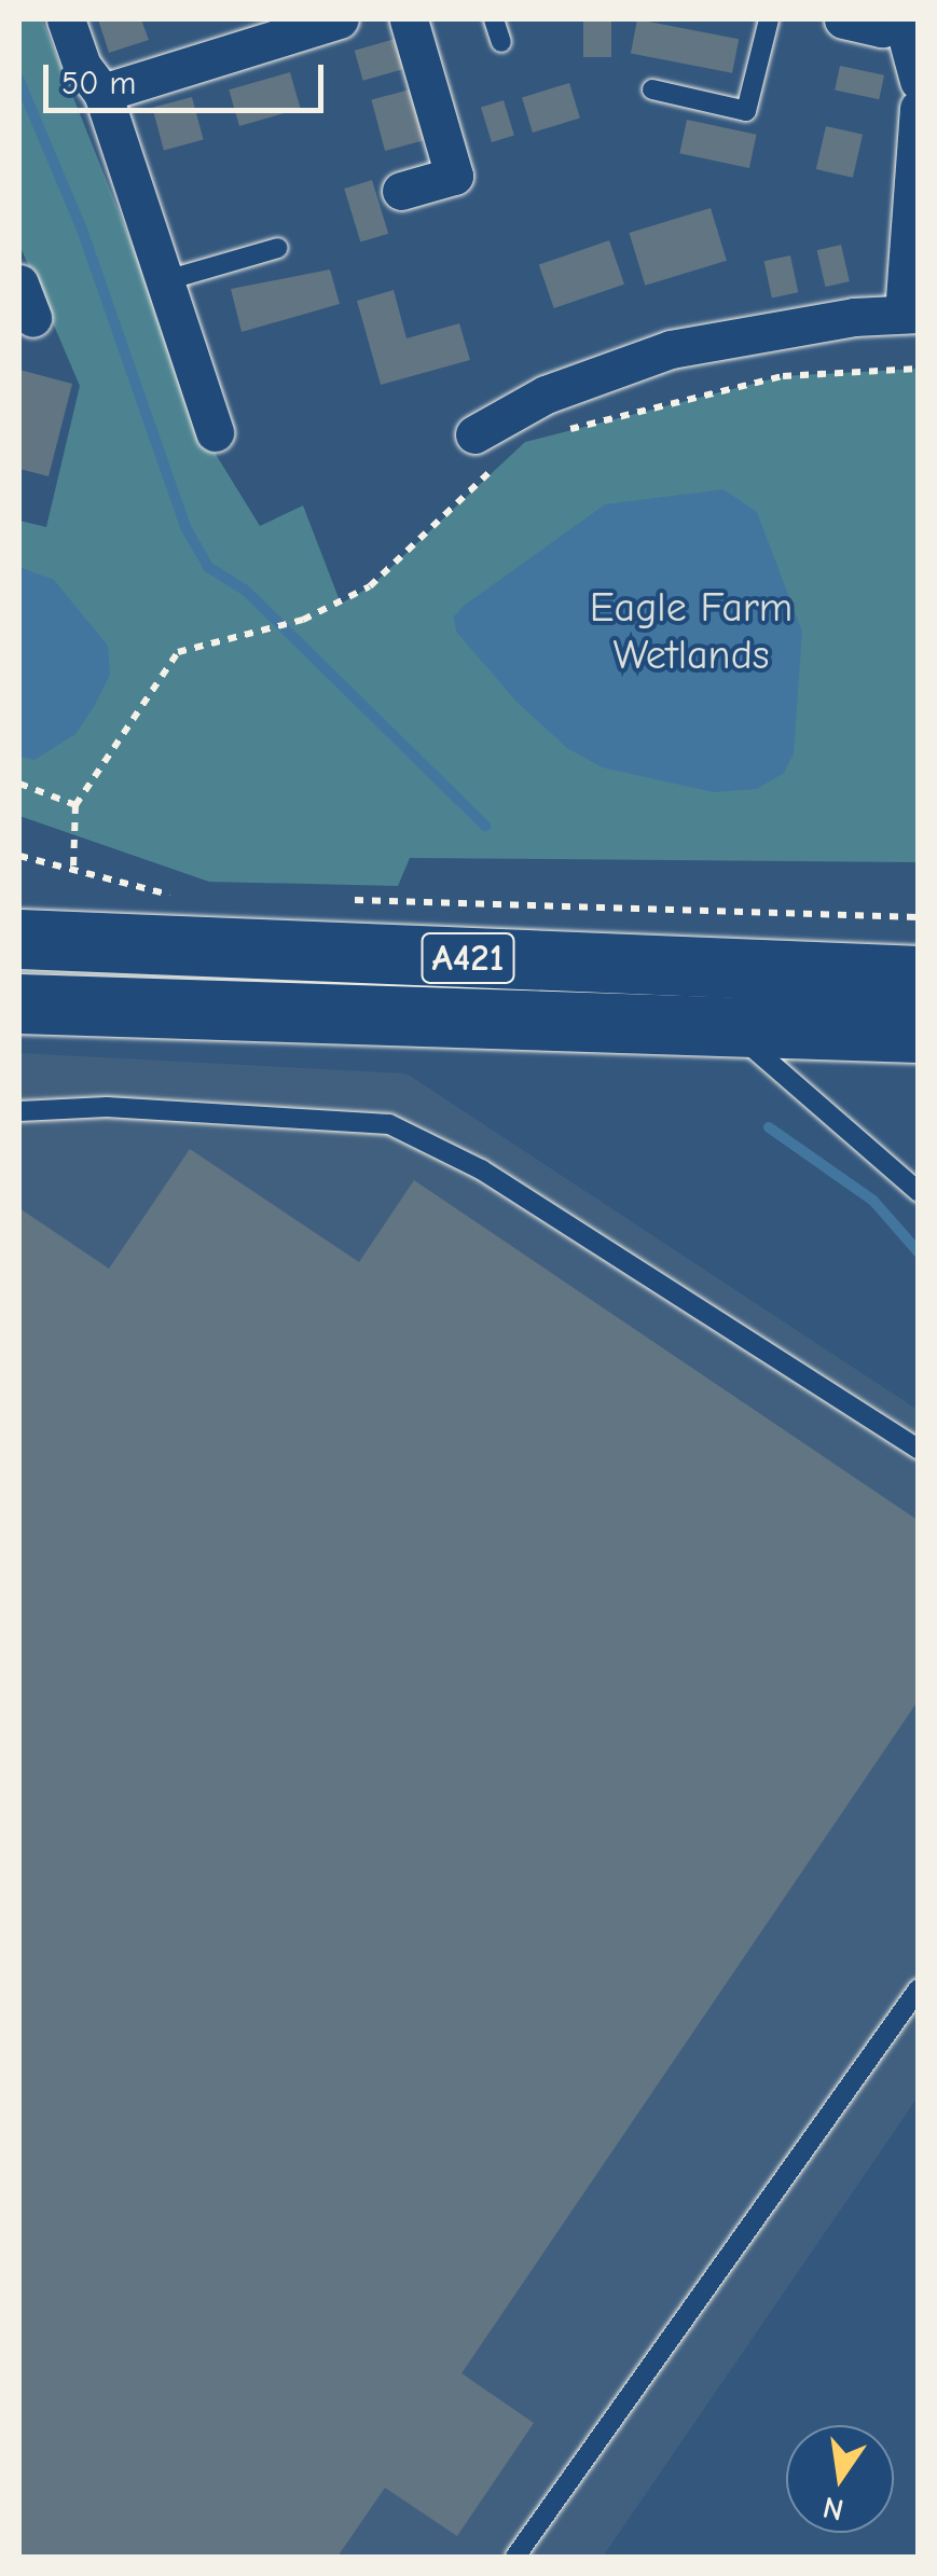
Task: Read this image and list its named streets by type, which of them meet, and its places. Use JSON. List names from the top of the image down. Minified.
{"streets":{"highway":["A421"]},"parks":["Eagle Farm Wetlands"],"scale_bar":"50 m","north":"bottom"}
